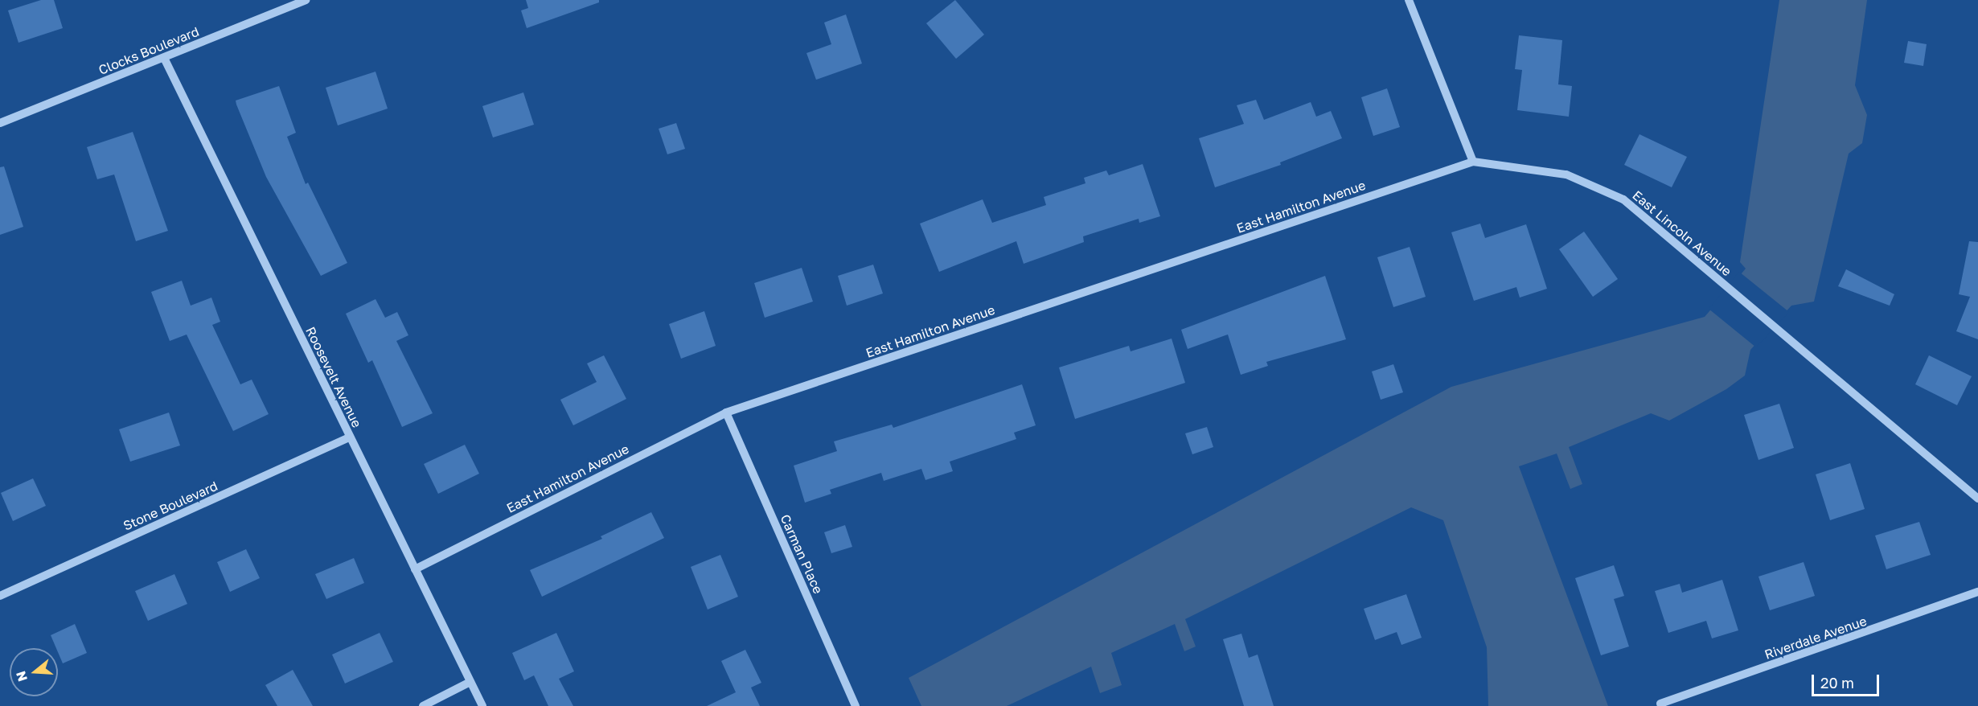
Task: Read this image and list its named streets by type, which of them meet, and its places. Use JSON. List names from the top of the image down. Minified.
{"streets":{"street":["Clocks Boulevard","East Hamilton Avenue","East Lincoln Avenue","Roosevelt Avenue","Stone Boulevard","Carman Place","Riverdale Avenue"]},"crossings":[["Clocks Boulevard","Roosevelt Avenue"],["East Hamilton Avenue","East Lincoln Avenue"],["East Hamilton Avenue","Roosevelt Avenue"],["East Hamilton Avenue","Carman Place"],["Roosevelt Avenue","Stone Boulevard"]],"scale_bar":"20 m","north":"left"}
